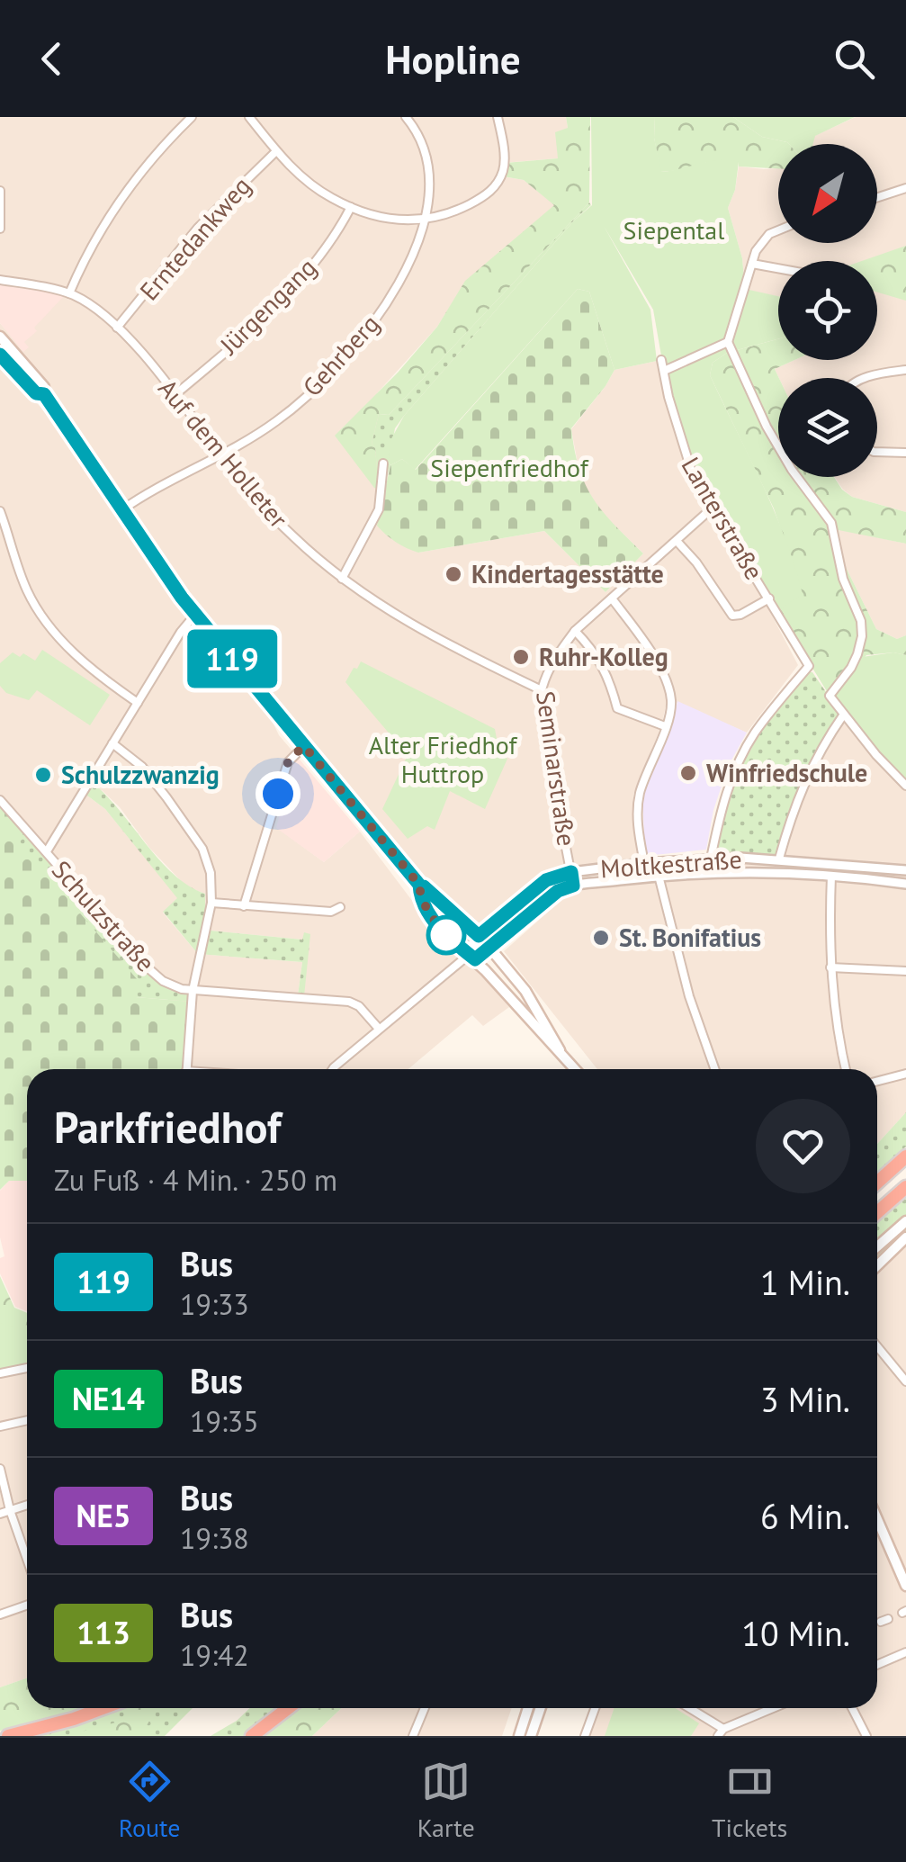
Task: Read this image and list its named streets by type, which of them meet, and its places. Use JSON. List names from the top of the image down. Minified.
{"streets":{"street":["Erntedankweg","Jürgengang","Gehrberg","Auf dem Holleter","Lanterstraße","Seminarstraße","Moltkestraße","Schulzstraße"]},"crossings":[["Erntedankweg","Auf dem Holleter"],["Jürgengang","Auf dem Holleter"],["Gehrberg","Auf dem Holleter"],["Auf dem Holleter","Seminarstraße"],["Lanterstraße","Seminarstraße"],["Lanterstraße","Moltkestraße"],["Seminarstraße","Moltkestraße"]],"parks":["Siepental","Siepenfriedhof","Alter Friedhof Huttrop"],"places":["Kindertagesstätte","Ruhr-Kolleg","Winfriedschule","Schulzzwanzig","St. Bonifatius"],"lines":["bus line 119"],"north":"bottom left","page":{"header":"Hopline","on_map":"119","heading":["Parkfriedhof","Zu Fuß · 4 Min. · 250 m"],"list":[{"mark":"119","name":"Bus","note":"19:33","value":"1 Min."},{"mark":"NE14","name":"Bus","note":"19:35","value":"3 Min."},{"mark":"NE5","name":"Bus","note":"19:38","value":"6 Min."},{"mark":"113","name":"Bus","note":"19:42","value":"10 Min."}],"tabs":["Route","Karte","Tickets"]}}
